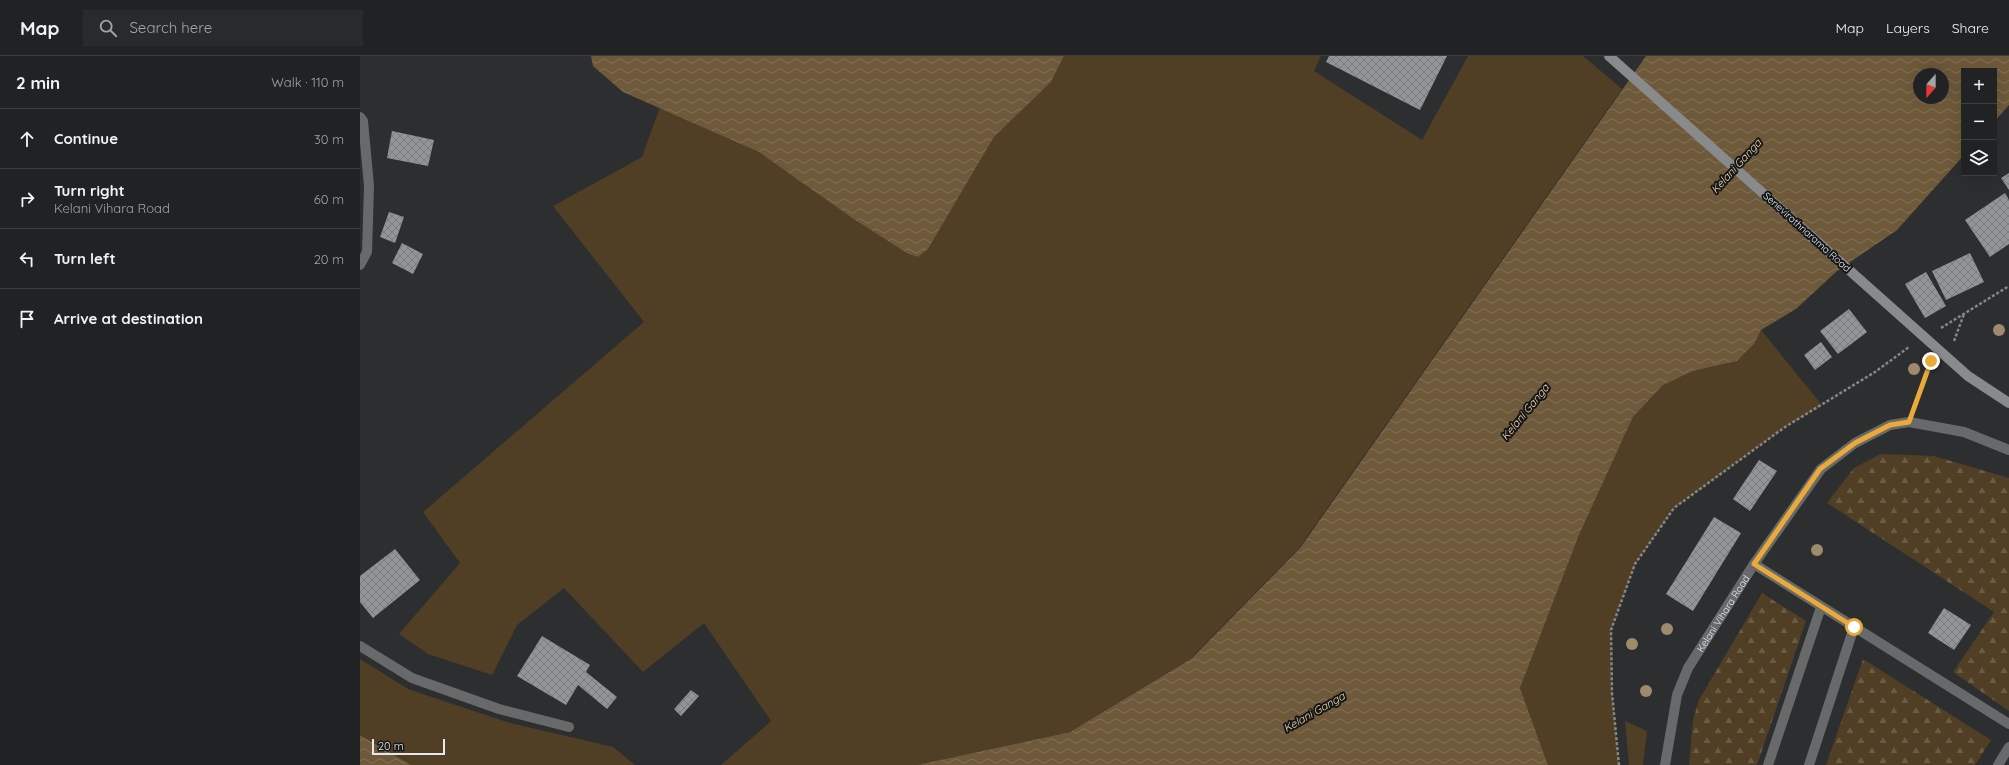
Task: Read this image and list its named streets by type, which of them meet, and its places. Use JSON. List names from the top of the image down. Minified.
{"streets":{"street":["Senevirathnarama Road","Kelani Vihara Road"]},"water":["Kelani Ganga"],"scale_bar":"20 m","north":"bottom","page":{"header":"Map","search":"Search here","nav":["Map","Layers","Share"],"heading":["2 min","Walk · 110 m"],"map_buttons":["+","−"],"list":[["Continue","30 m"],["Turn right","Kelani Vihara Road","60 m"],["Turn left","20 m"],"Arrive at destination"],"scale":"20 m"}}
